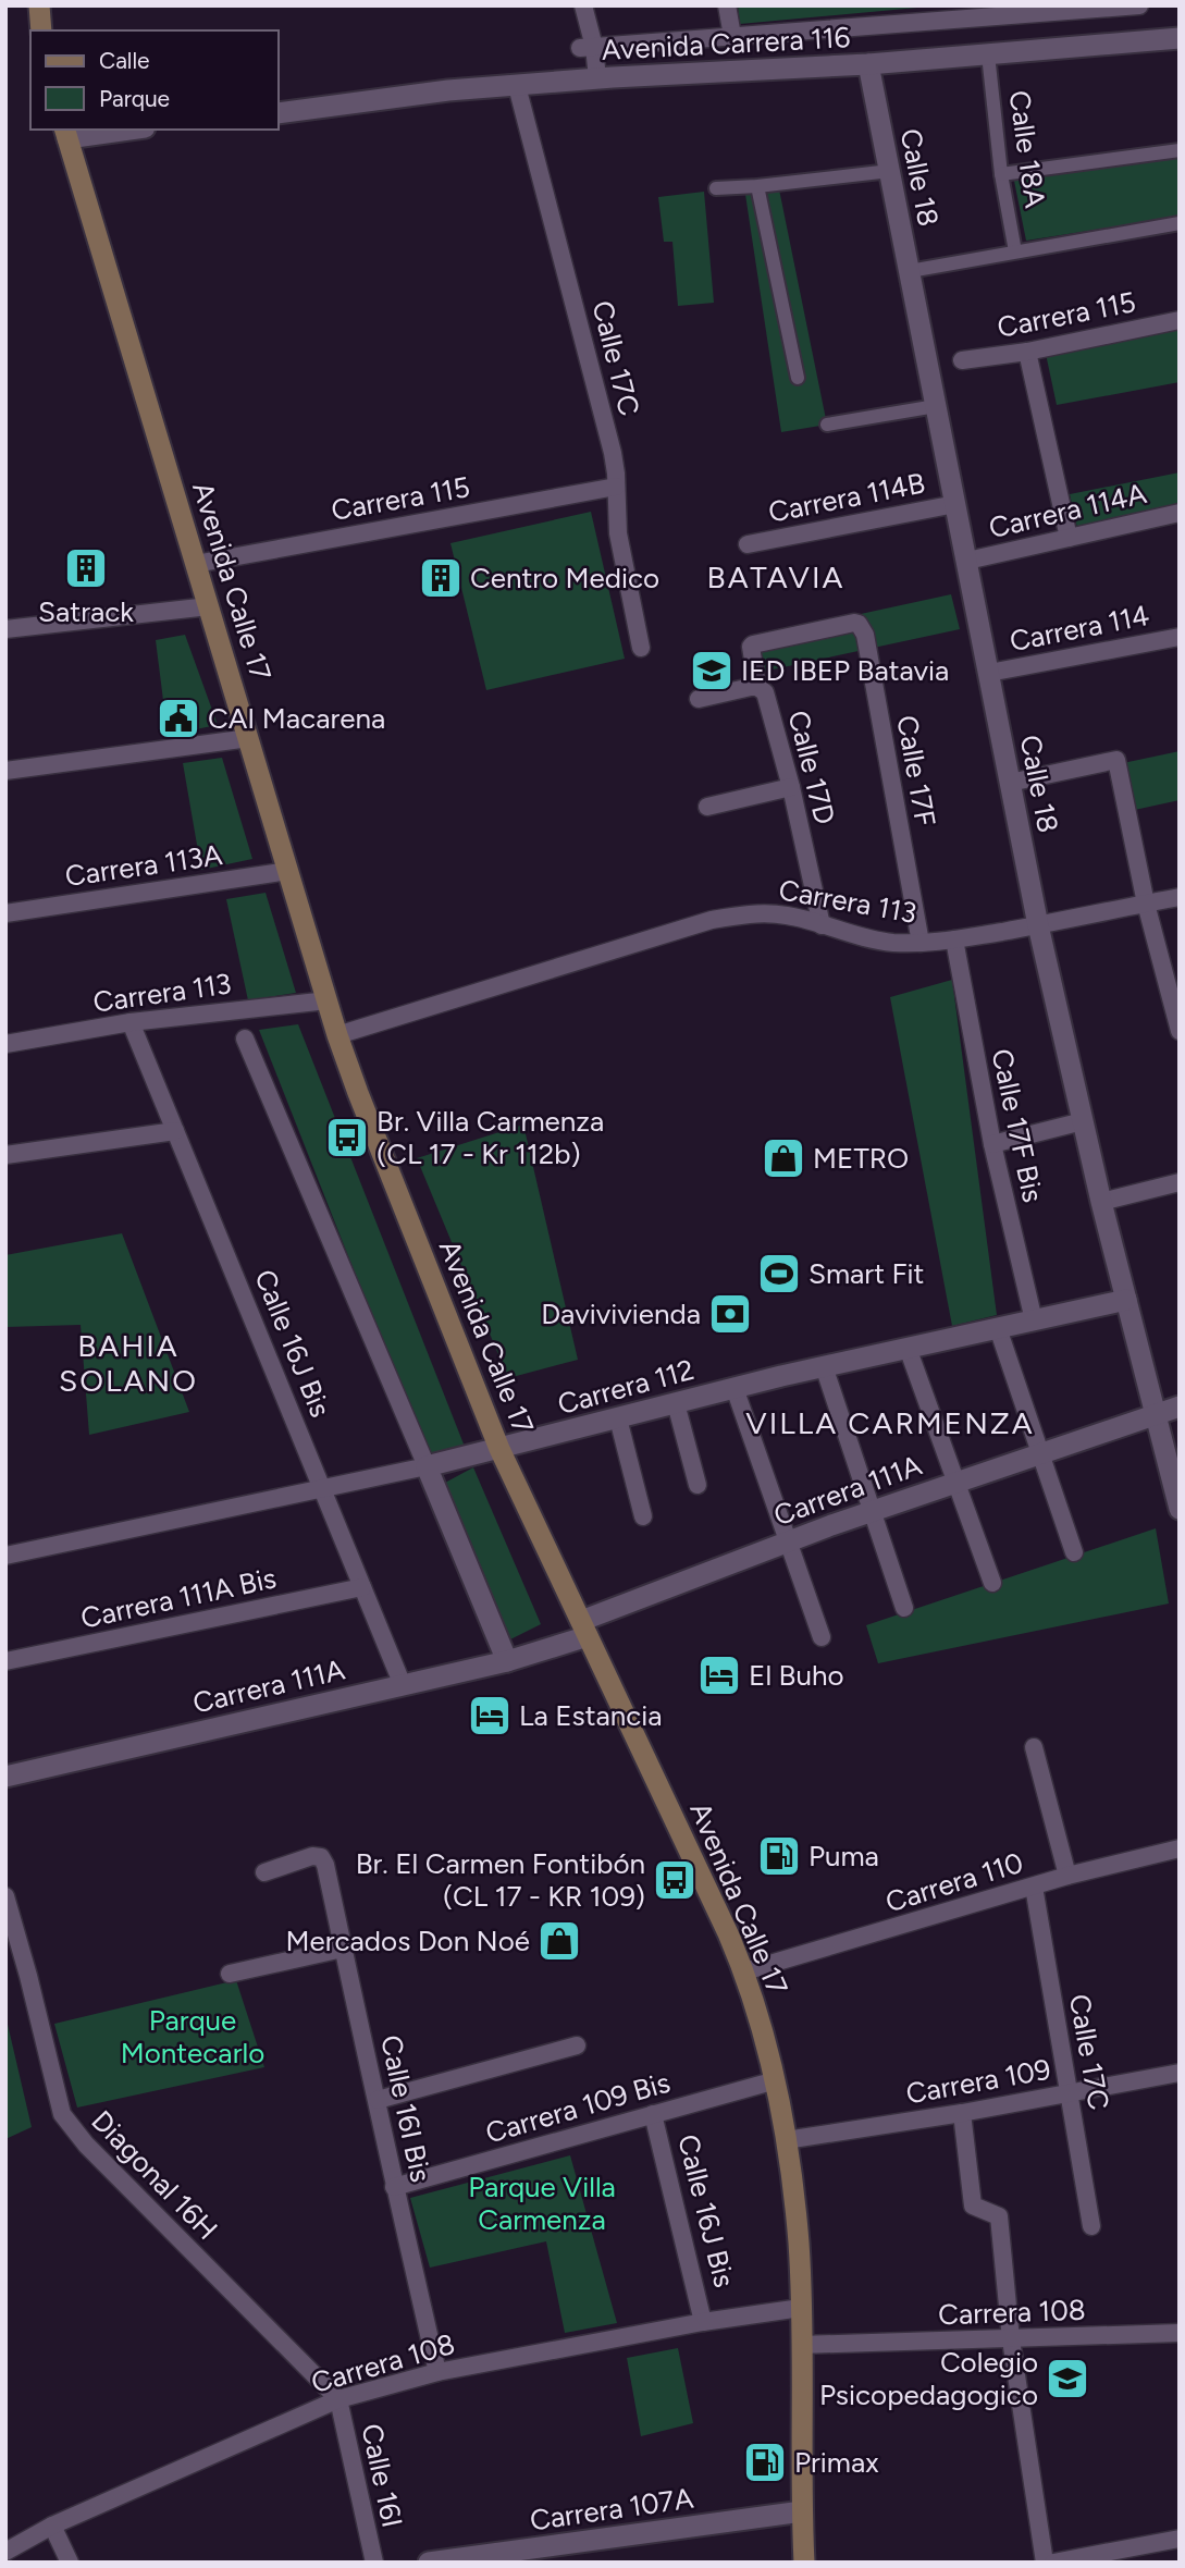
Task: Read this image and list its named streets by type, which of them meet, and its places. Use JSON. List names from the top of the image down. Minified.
{"streets":{"main road":["Avenida Calle 17"],"street":["Avenida Carrera 116","Calle 18A","Calle 18","Carrera 115","Calle 17C","Carrera 114B","Carrera 114A","Carrera 114","Calle 17D","Calle 17F","Carrera 113A","Carrera 113","Calle 17F Bis","Calle 16J Bis","Carrera 112","Carrera 111A","Carrera 111A Bis","Carrera 110","Carrera 109","Carrera 109 Bis","Calle 16I Bis","Diagonal 16H","Carrera 108","Calle 16I","Carrera 107A"]},"crossings":[["Avenida Carrera 116","Calle 18A"],["Avenida Carrera 116","Calle 18"],["Avenida Carrera 116","Calle 17C"],["Calle 18","Carrera 114B"],["Calle 18","Carrera 114A"],["Calle 18","Carrera 114"],["Calle 18","Carrera 113"],["Calle 18","Carrera 112"],["Calle 18","Carrera 111A"],["Carrera 115","Calle 17C"],["Carrera 115","Avenida Calle 17"],["Calle 17C","Carrera 110"],["Calle 17C","Carrera 109"],["Avenida Calle 17","Carrera 113A"],["Avenida Calle 17","Carrera 113"],["Avenida Calle 17","Carrera 112"],["Avenida Calle 17","Carrera 111A"],["Avenida Calle 17","Carrera 110"],["Avenida Calle 17","Carrera 109"],["Avenida Calle 17","Carrera 109 Bis"],["Avenida Calle 17","Carrera 108"],["Avenida Calle 17","Carrera 107A"],["Calle 17D","Calle 17F"],["Calle 17D","Carrera 113"],["Calle 17F","Carrera 113"],["Carrera 113","Calle 17F Bis"],["Carrera 113","Calle 16J Bis"],["Calle 17F Bis","Carrera 112"],["Calle 16J Bis","Carrera 112"],["Calle 16J Bis","Carrera 111A"],["Calle 16J Bis","Carrera 111A Bis"],["Calle 16J Bis","Carrera 109 Bis"],["Calle 16J Bis","Carrera 108"],["Carrera 109 Bis","Calle 16I Bis"],["Calle 16I Bis","Carrera 108"],["Diagonal 16H","Carrera 108"],["Diagonal 16H","Calle 16I"],["Carrera 108","Calle 16I"]],"districts":["BATAVIA","BAHIA SOLANO","VILLA CARMENZA"],"parks":["Parque Montecarlo","Parque Villa Carmenza"],"places":{"building":["Satrack","Centro Medico"],"school or university":["IED IBEP Batavia","Colegio Psicopedagogico"],"public building":["CAI Macarena"],"bus stop":["Br. Villa Carmenza (CL 17 - Kr 112b)","Br. El Carmen Fontibón (CL 17 - KR 109)"],"shop":["METRO","Mercados Don Noé"],"sports":["Smart Fit"],"bank":["Davivivienda"],"hotel":["El Buho","La Estancia"],"fuel station":["Puma","Primax"]},"legend":["Calle","Parque"]}
